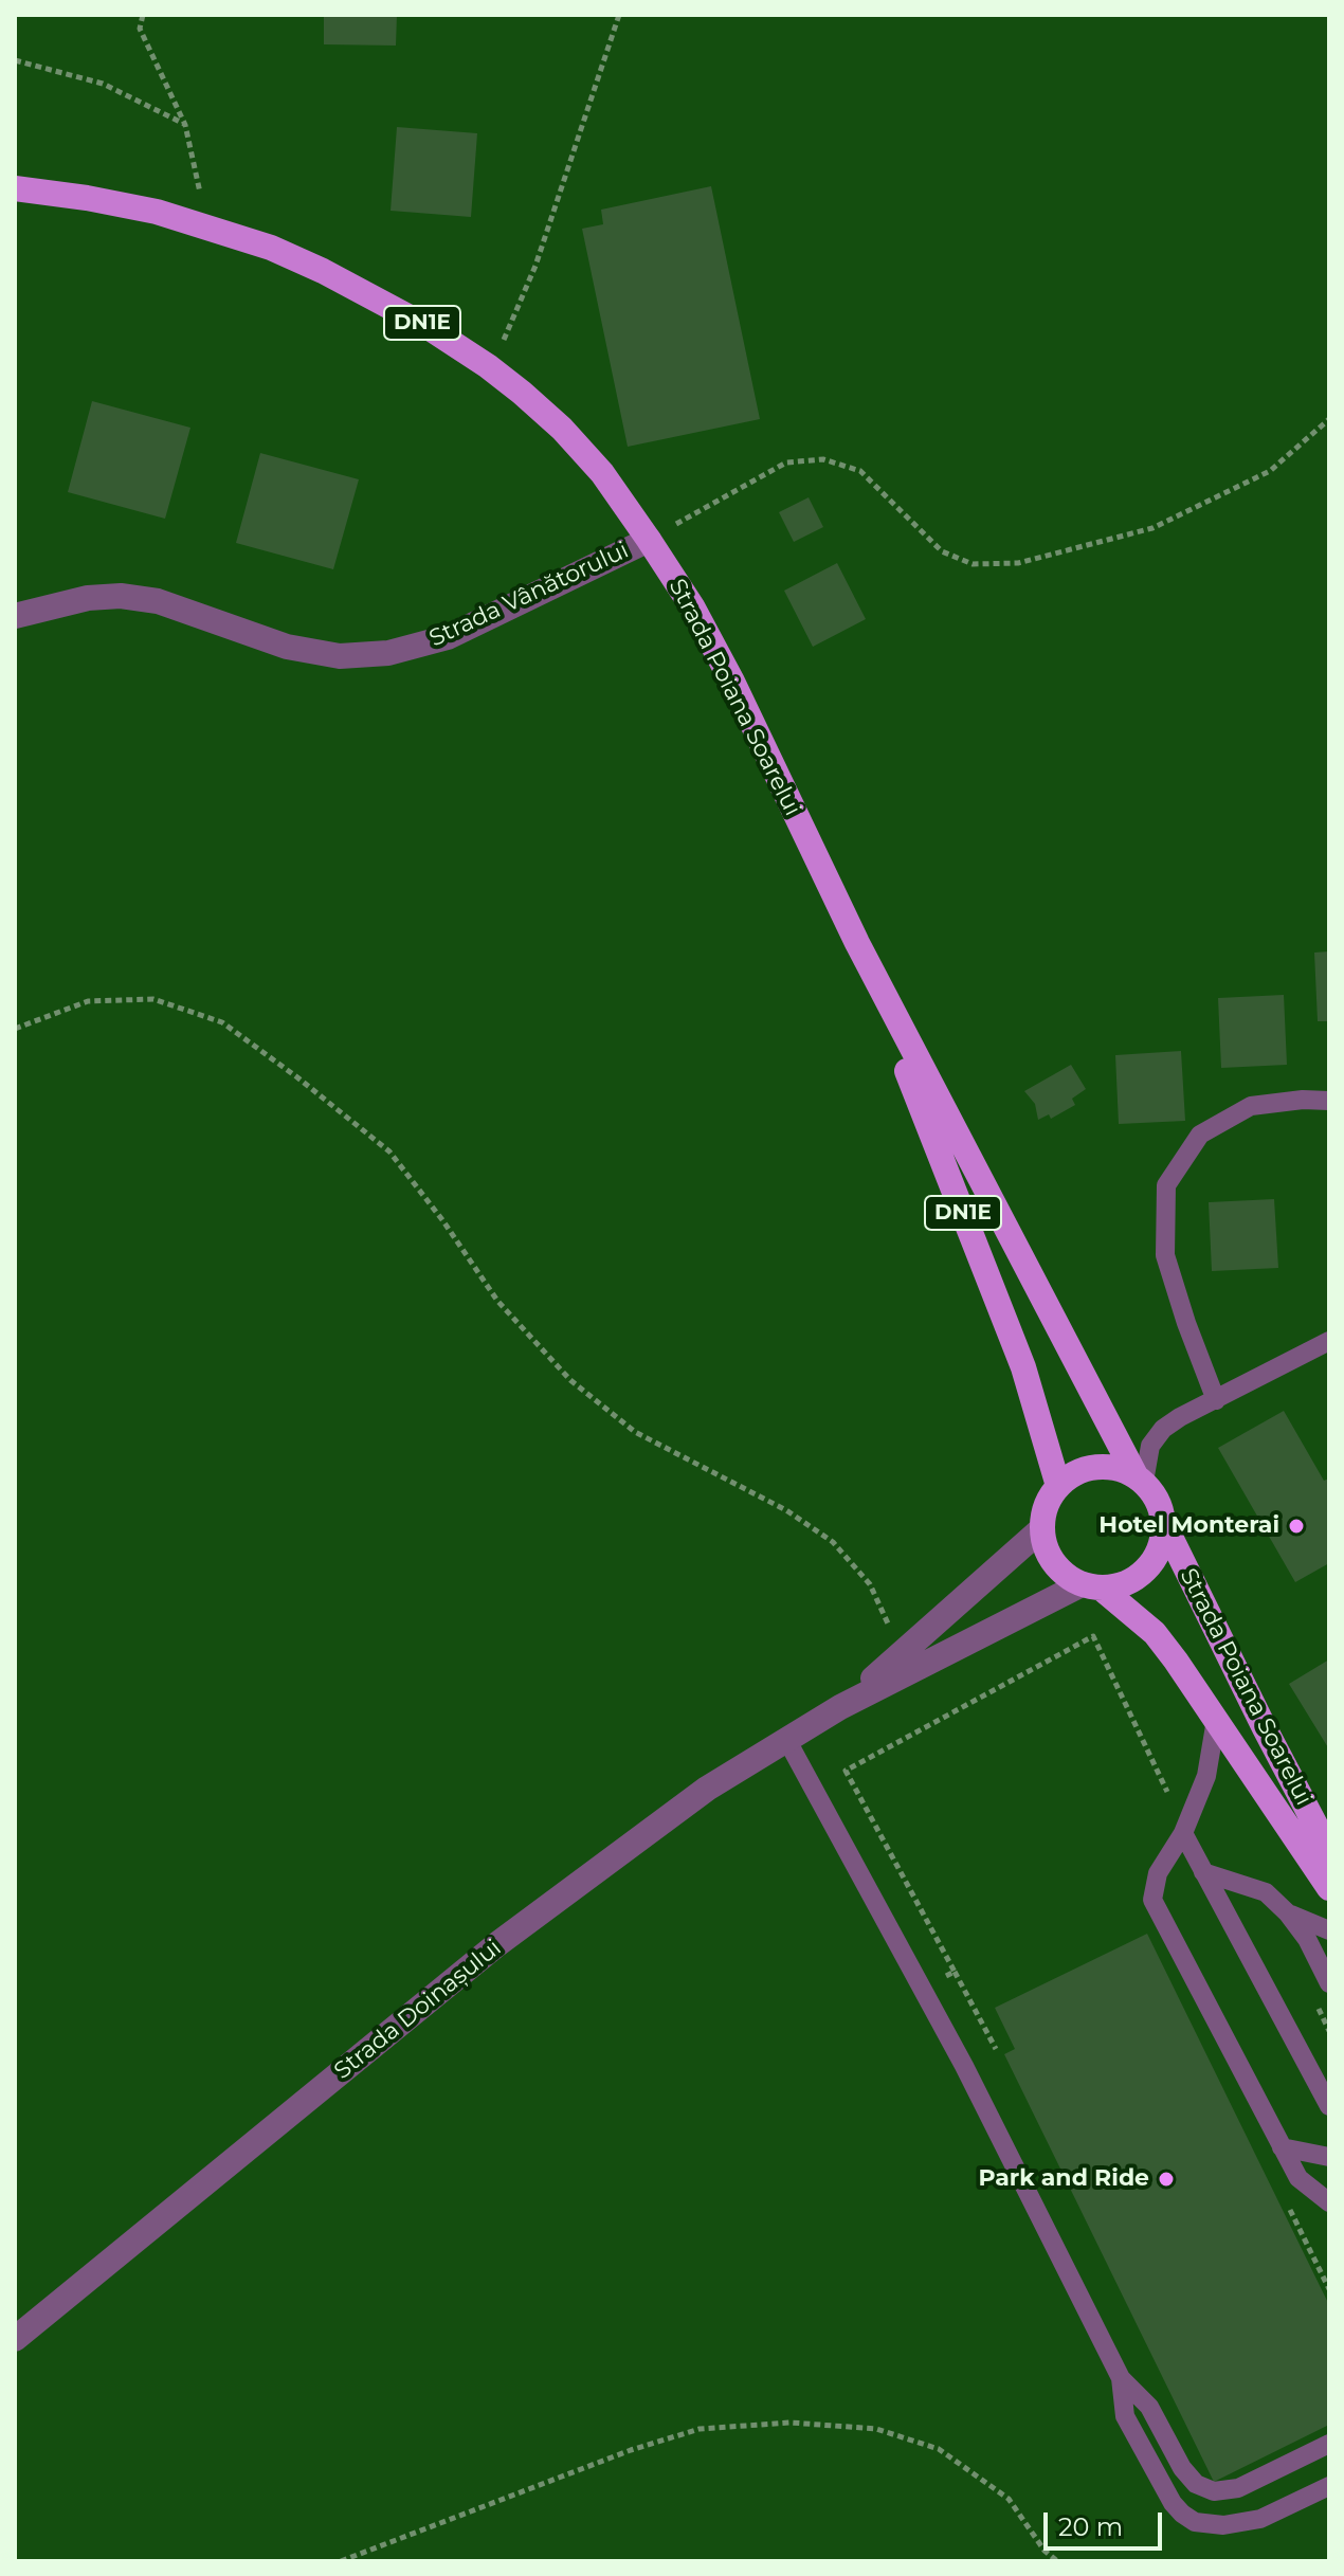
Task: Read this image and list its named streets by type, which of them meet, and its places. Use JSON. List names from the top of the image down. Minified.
{"streets":{"main road":["DN1E","Strada Poiana Soarelui"],"street":["Strada Vânătorului","Strada Doinașului"]},"crossings":[["DN1E","Strada Poiana Soarelui"],["DN1E","Strada Doinașului"],["Strada Vânătorului","Strada Poiana Soarelui"],["Strada Poiana Soarelui","Strada Doinașului"]],"places":["Hotel Monterai","Park and Ride"],"scale_bar":"20 m"}
